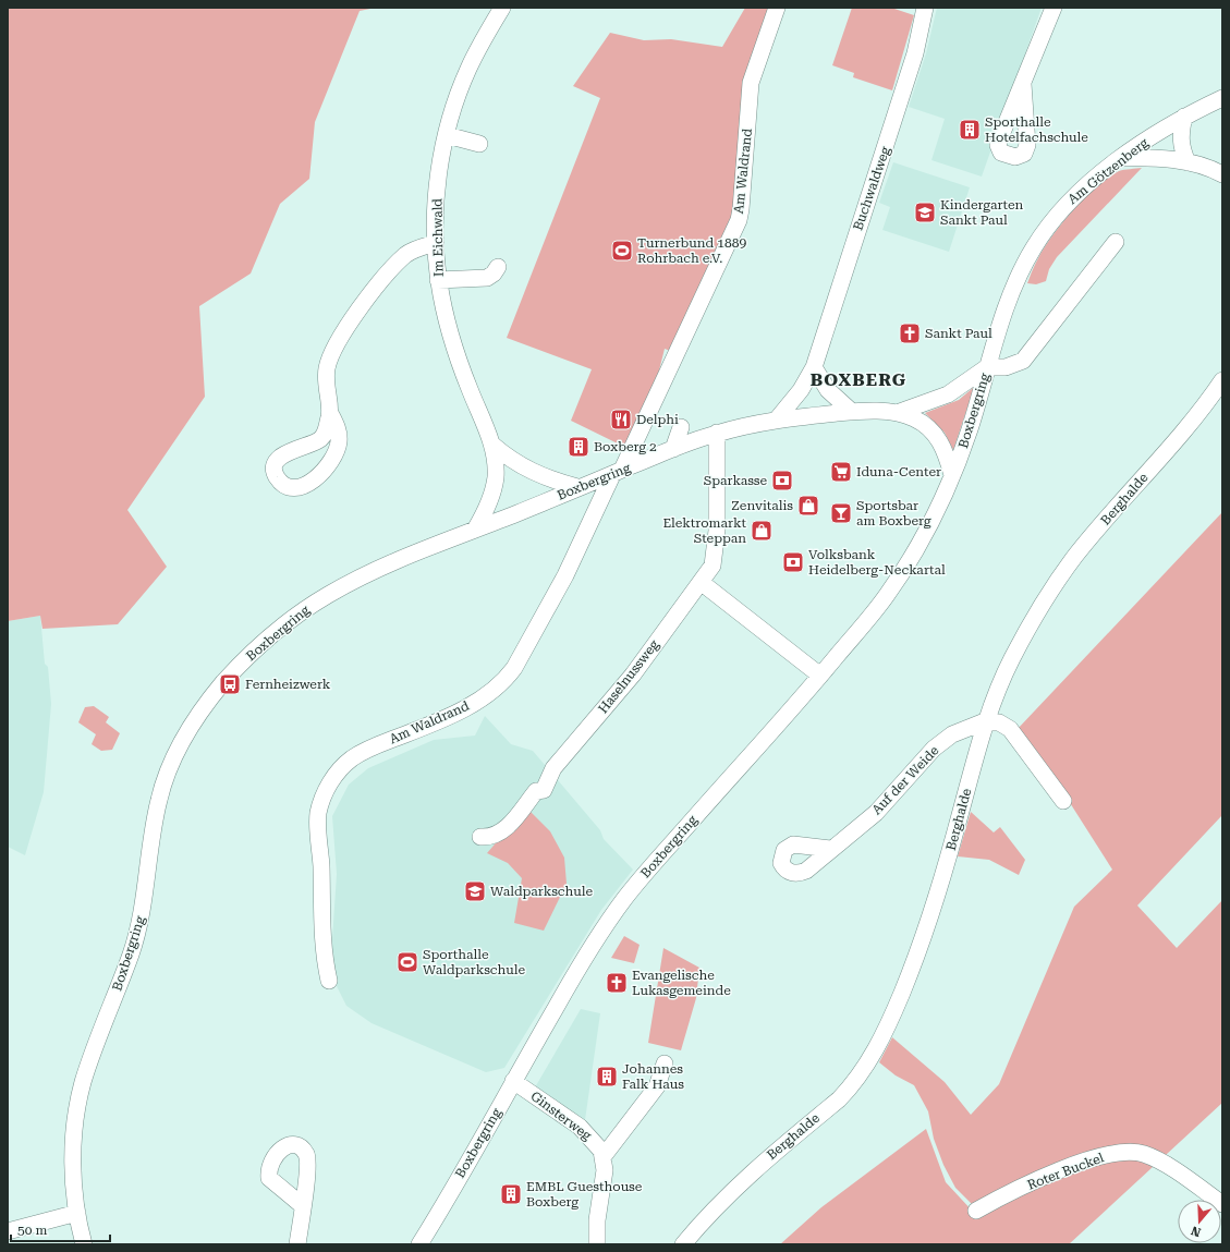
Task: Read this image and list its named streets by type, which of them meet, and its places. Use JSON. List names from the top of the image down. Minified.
{"streets":{"street":["Am Waldrand","Am Götzenberg","Buchwaldweg","Im Eichwald","Boxbergring","Berghalde","Haselnussweg","Auf der Weide","Ginsterweg","Roter Buckel"]},"crossings":[["Am Waldrand","Boxbergring"],["Am Götzenberg","Boxbergring"],["Buchwaldweg","Boxbergring"],["Im Eichwald","Boxbergring"],["Boxbergring","Haselnussweg"],["Boxbergring","Ginsterweg"],["Berghalde","Auf der Weide"]],"districts":["BOXBERG"],"places":{"building":["Sporthalle Hotelfachschule","Boxberg 2","Johannes Falk Haus","EMBL Guesthouse Boxberg"],"school or university":["Kindergarten Sankt Paul","Waldparkschule"],"sports":["Turnerbund 1889 Rohrbach e.V.","Sporthalle Waldparkschule"],"church":["Sankt Paul","Evangelische Lukasgemeinde"],"restaurant":["Delphi"],"supermarket":["Iduna-Center"],"bank":["Sparkasse","Volksbank Heidelberg-Neckartal"],"shop":["Zenvitalis","Elektromarkt Steppan"],"bar":["Sportsbar am Boxberg"],"bus stop":["Fernheizwerk"]},"scale_bar":"50 m","north":"bottom"}
